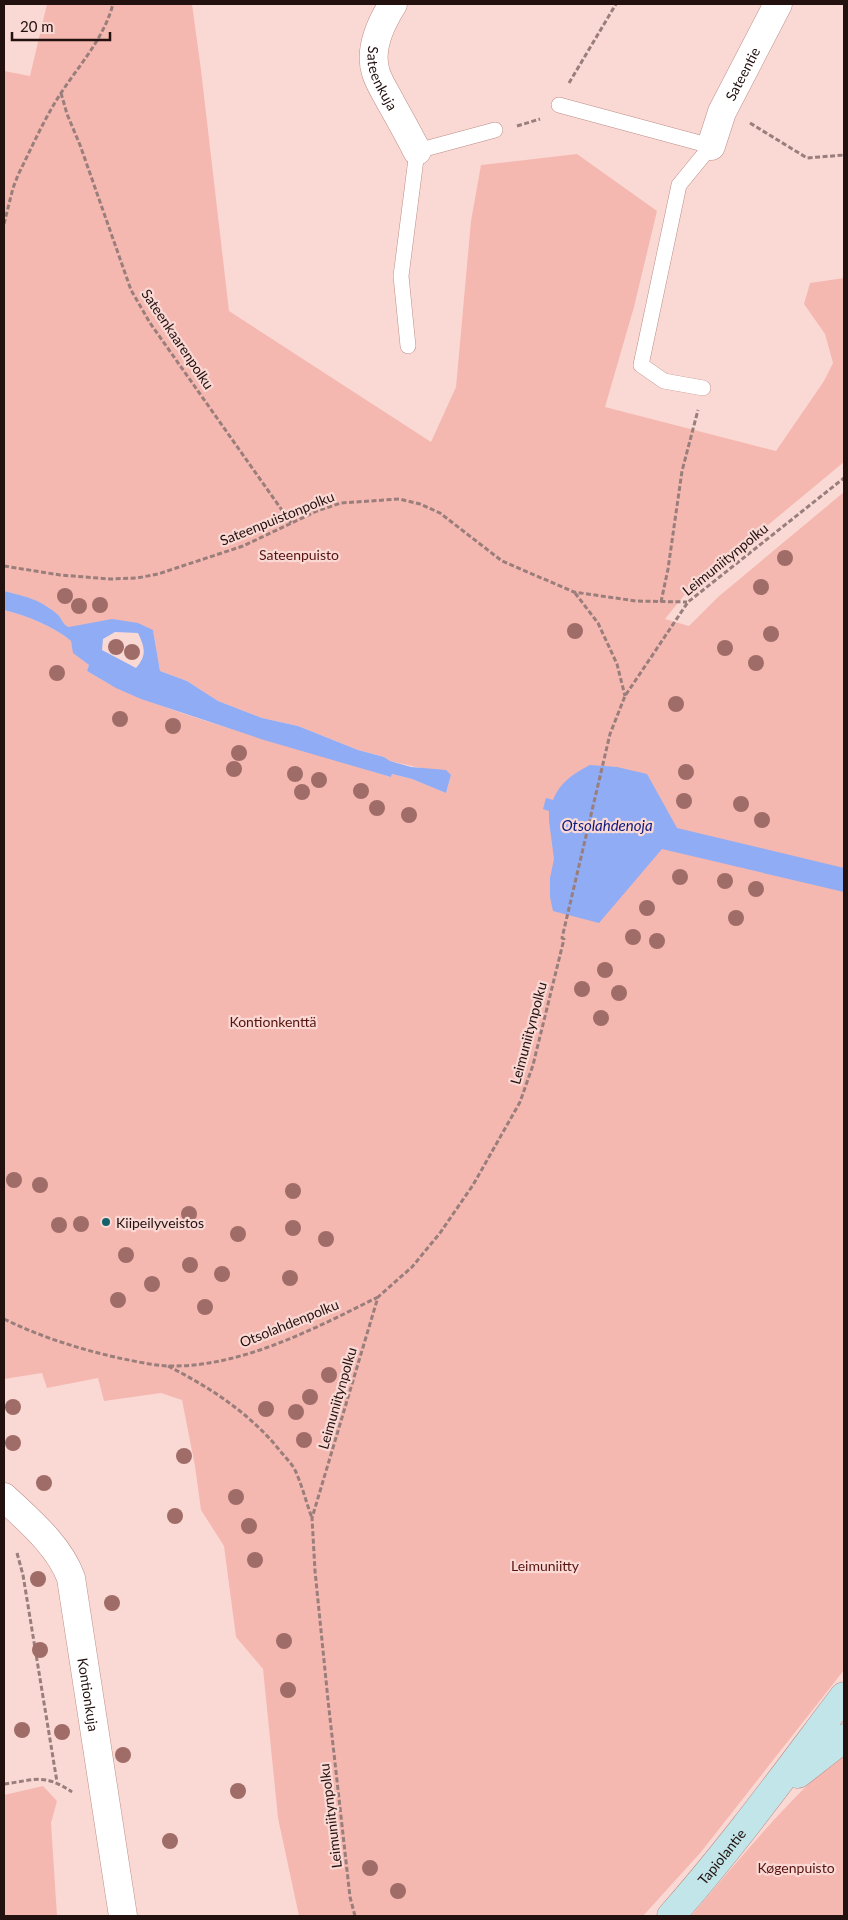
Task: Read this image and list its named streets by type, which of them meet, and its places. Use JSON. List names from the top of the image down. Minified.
{"streets":{"main road":["Tapiolantie"],"street":["Sateentie","Sateenkuja","Kontionkuja"],"path":["Sateenkaarenpolku","Sateenpuistonpolku","Leimuniitynpolku","Otsolahdenpolku"]},"crossings":[["Sateenkaarenpolku","Sateenpuistonpolku"],["Sateenpuistonpolku","Leimuniitynpolku"],["Leimuniitynpolku","Otsolahdenpolku"]],"water":["Otsolahdenoja"],"parks":["Sateenpuisto","Kontionkenttä","Leimuniitty","Køgenpuisto"],"places":["Kiipeilyveistos"],"scale_bar":"20 m"}
